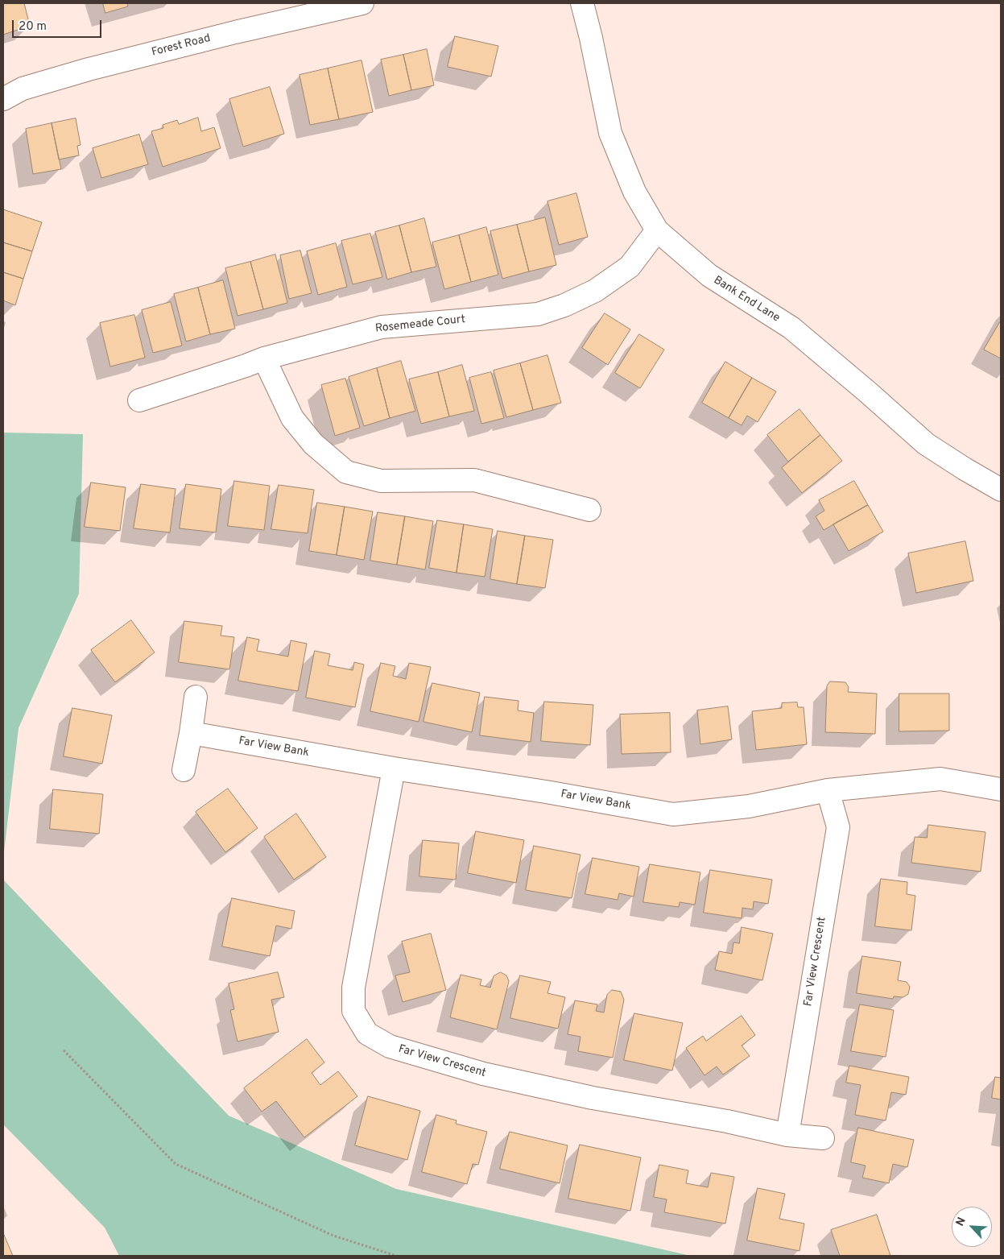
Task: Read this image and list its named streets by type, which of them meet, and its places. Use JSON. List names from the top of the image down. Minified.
{"streets":{"street":["Forest Road","Bank End Lane","Rosemeade Court","Far View Bank","Far View Crescent"]},"crossings":[["Bank End Lane","Rosemeade Court"],["Far View Bank","Far View Crescent"]],"scale_bar":"20 m","north":"top left"}
